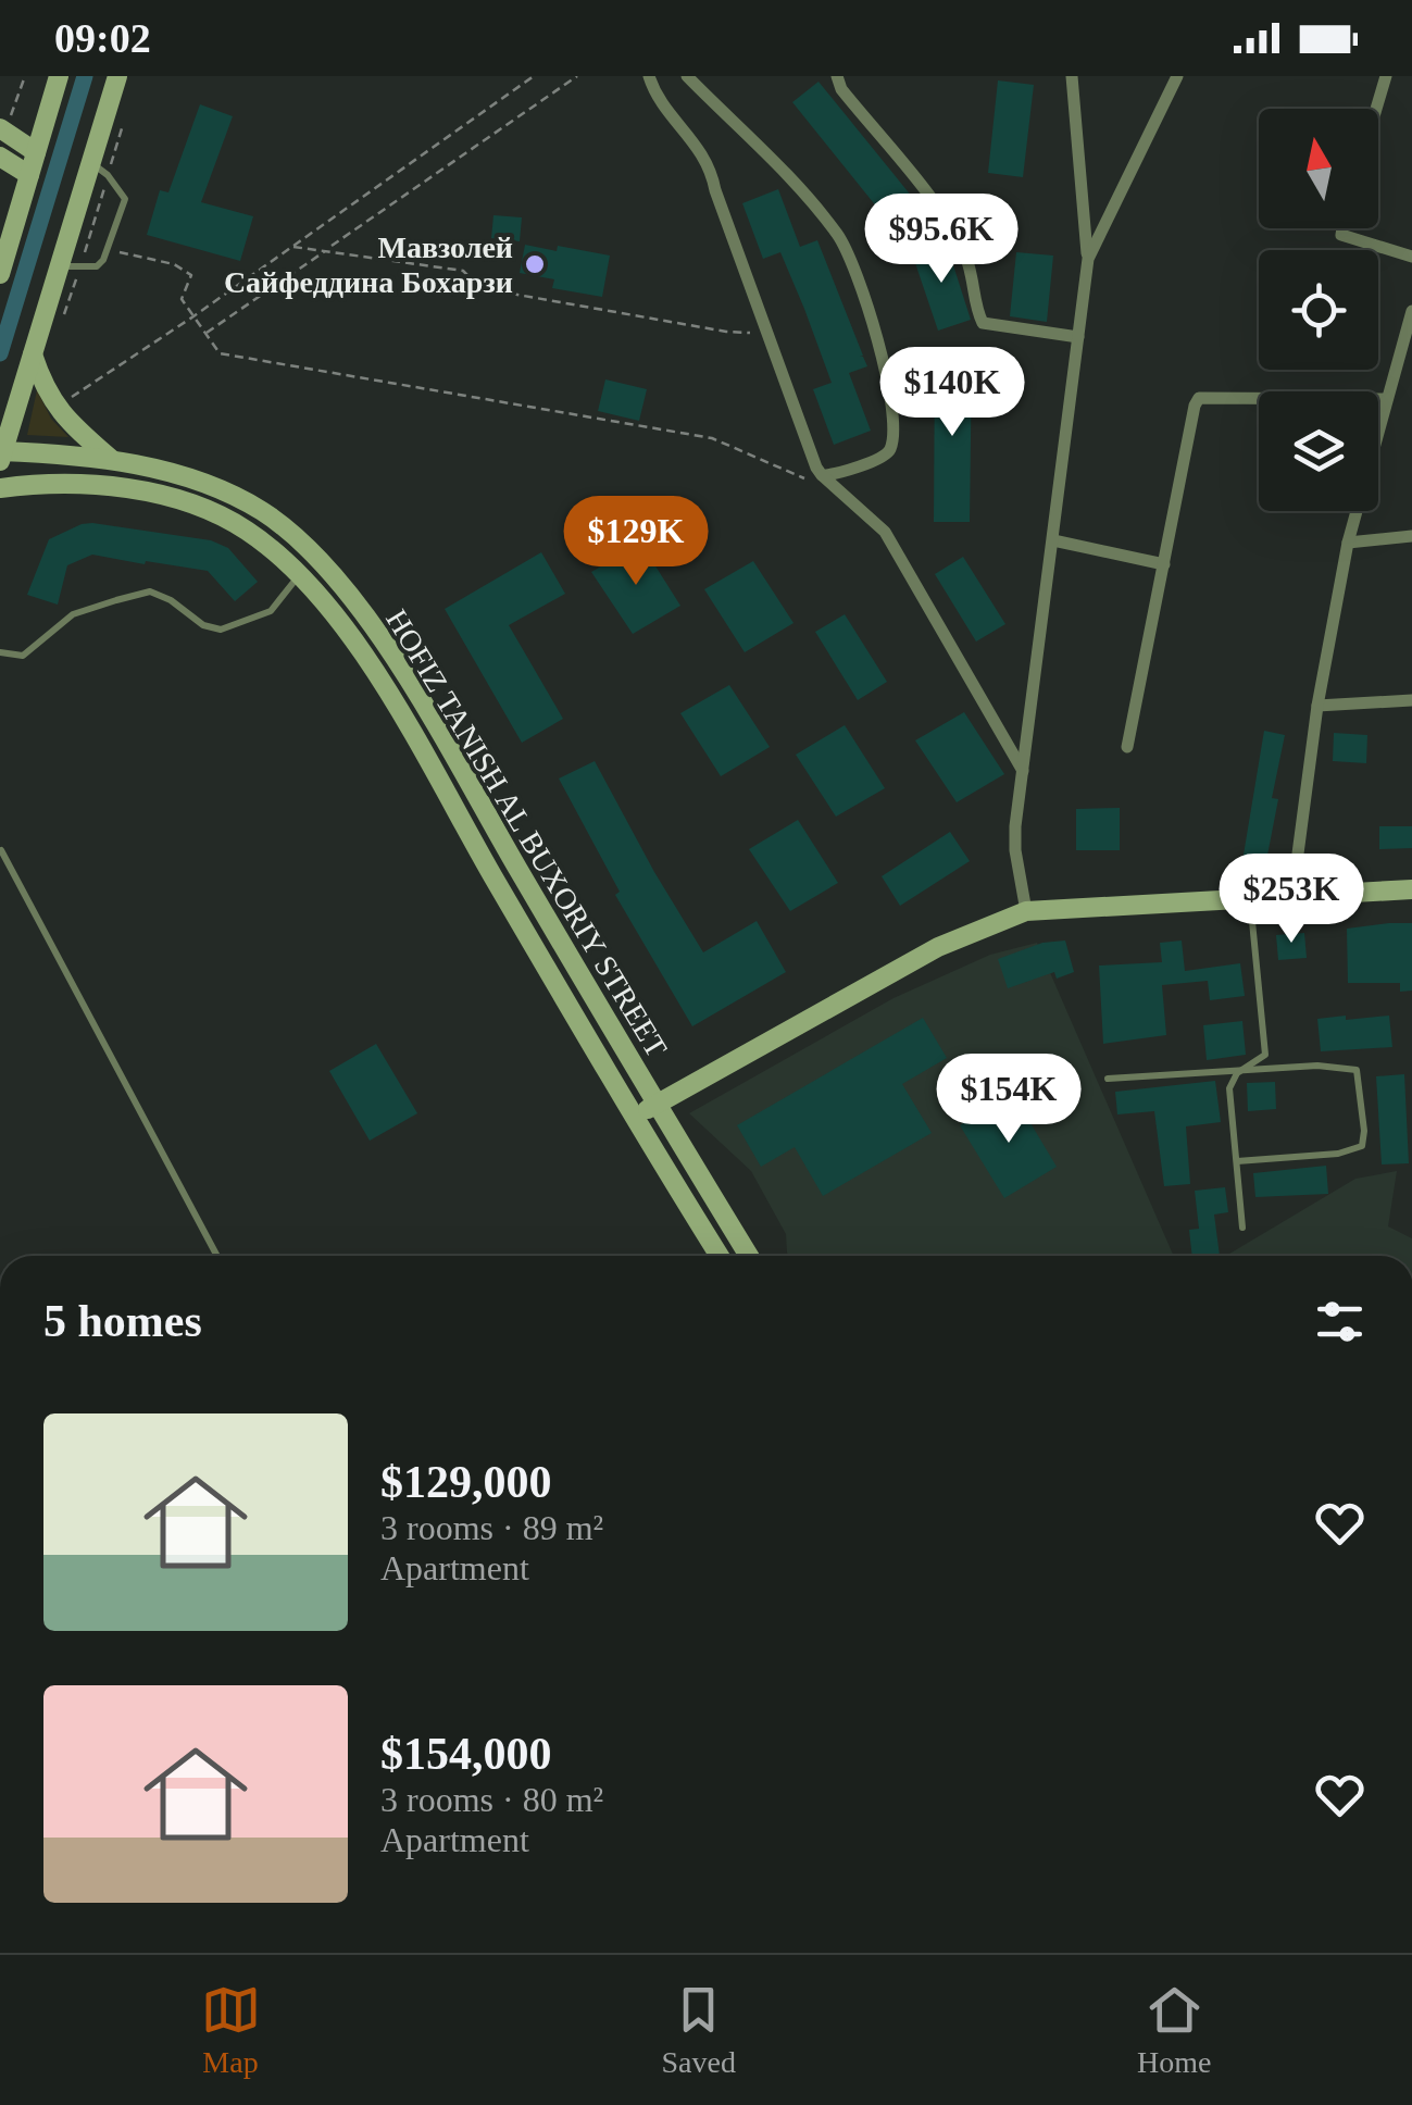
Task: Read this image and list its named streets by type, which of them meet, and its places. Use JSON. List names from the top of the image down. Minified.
{"streets":{"main road":["HOFIZ TANISH AL BUXORIY STREET"]},"places":["Мавзолей Сайфеддина Бохарзи"],"north":"top","page":{"status":"09:02","price":["$95.6K","$140K","$129K","$253K","$154K"],"heading":"5 homes","list":[{"name":"$129,000","note":"3 rooms · 89 m² · Apartment"},{"name":"$154,000","note":"3 rooms · 80 m² · Apartment"}],"tabs":["Map","Saved","Home"]}}
